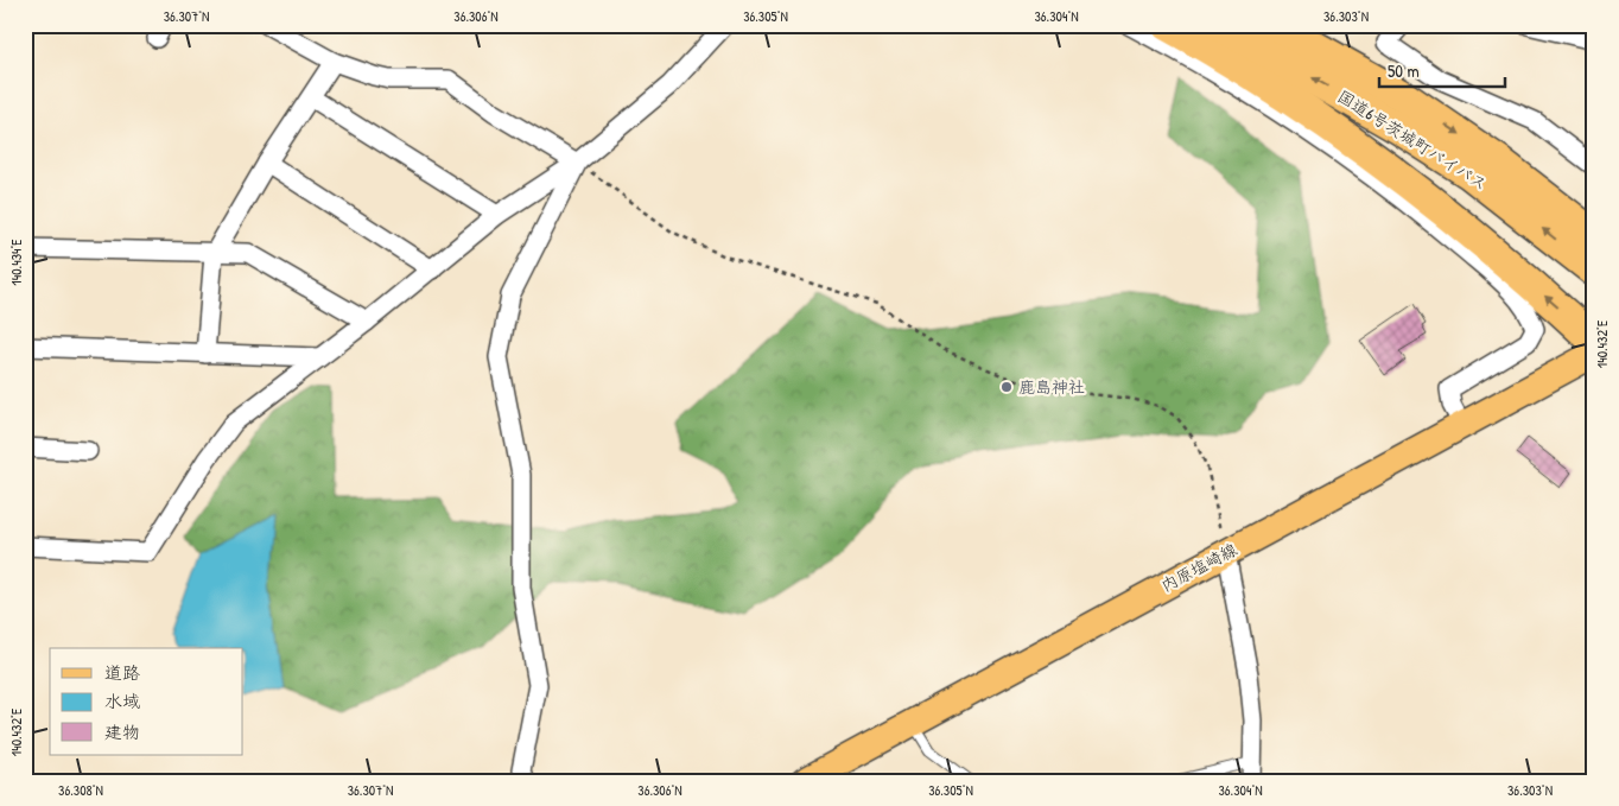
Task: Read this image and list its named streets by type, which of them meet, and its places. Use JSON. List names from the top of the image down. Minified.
{"streets":{"highway":["国道6号茨城町バイパス"],"main road":["内原塩崎線"]},"places":["鹿島神社"],"legend":["道路","水域","建物"],"scale_bar":"50 m","coordinates":["36.307°N","36.306°N","36.305°N","36.304°N","36.303°N","140.434°E","140.432°E","36.308°N"]}
